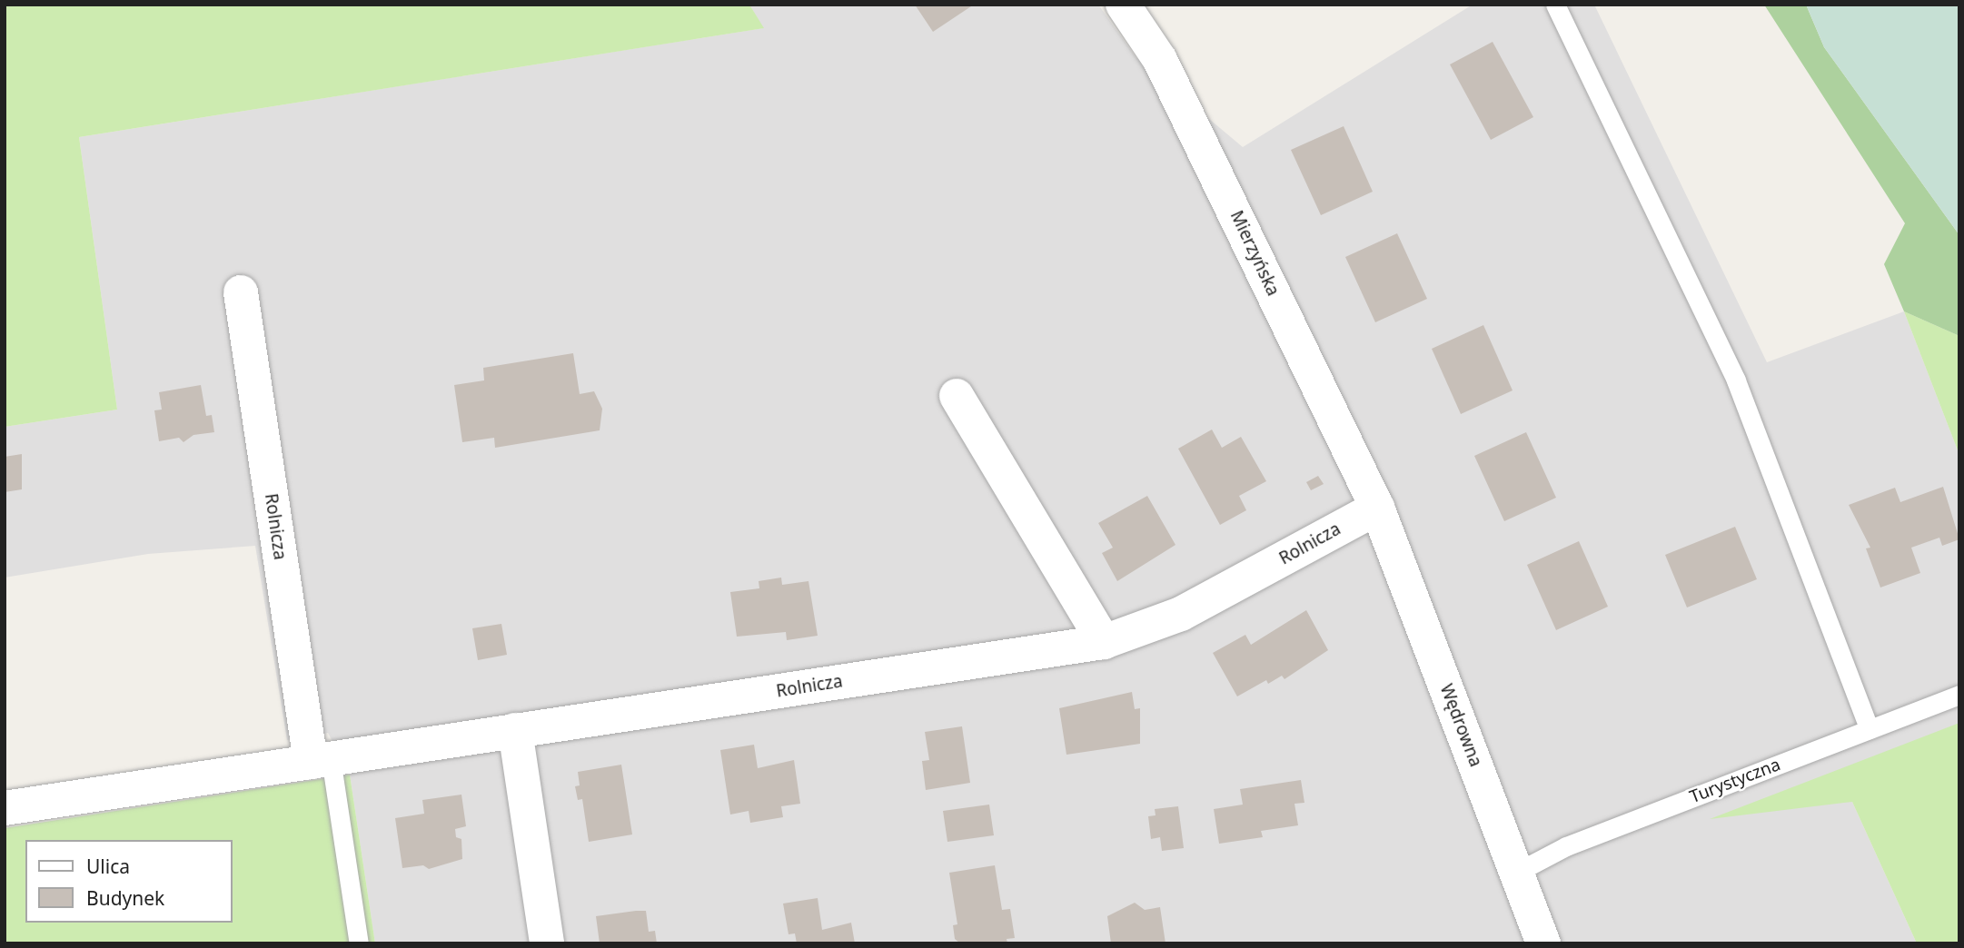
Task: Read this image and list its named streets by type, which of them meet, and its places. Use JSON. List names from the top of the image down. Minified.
{"streets":{"street":["Mierzyńska","Rolnicza","Wędrowna"],"lane":["Turystyczna"]},"crossings":[["Mierzyńska","Rolnicza"],["Mierzyńska","Wędrowna"],["Rolnicza","Wędrowna"],["Wędrowna","Turystyczna"]],"legend":["Ulica","Budynek"]}
